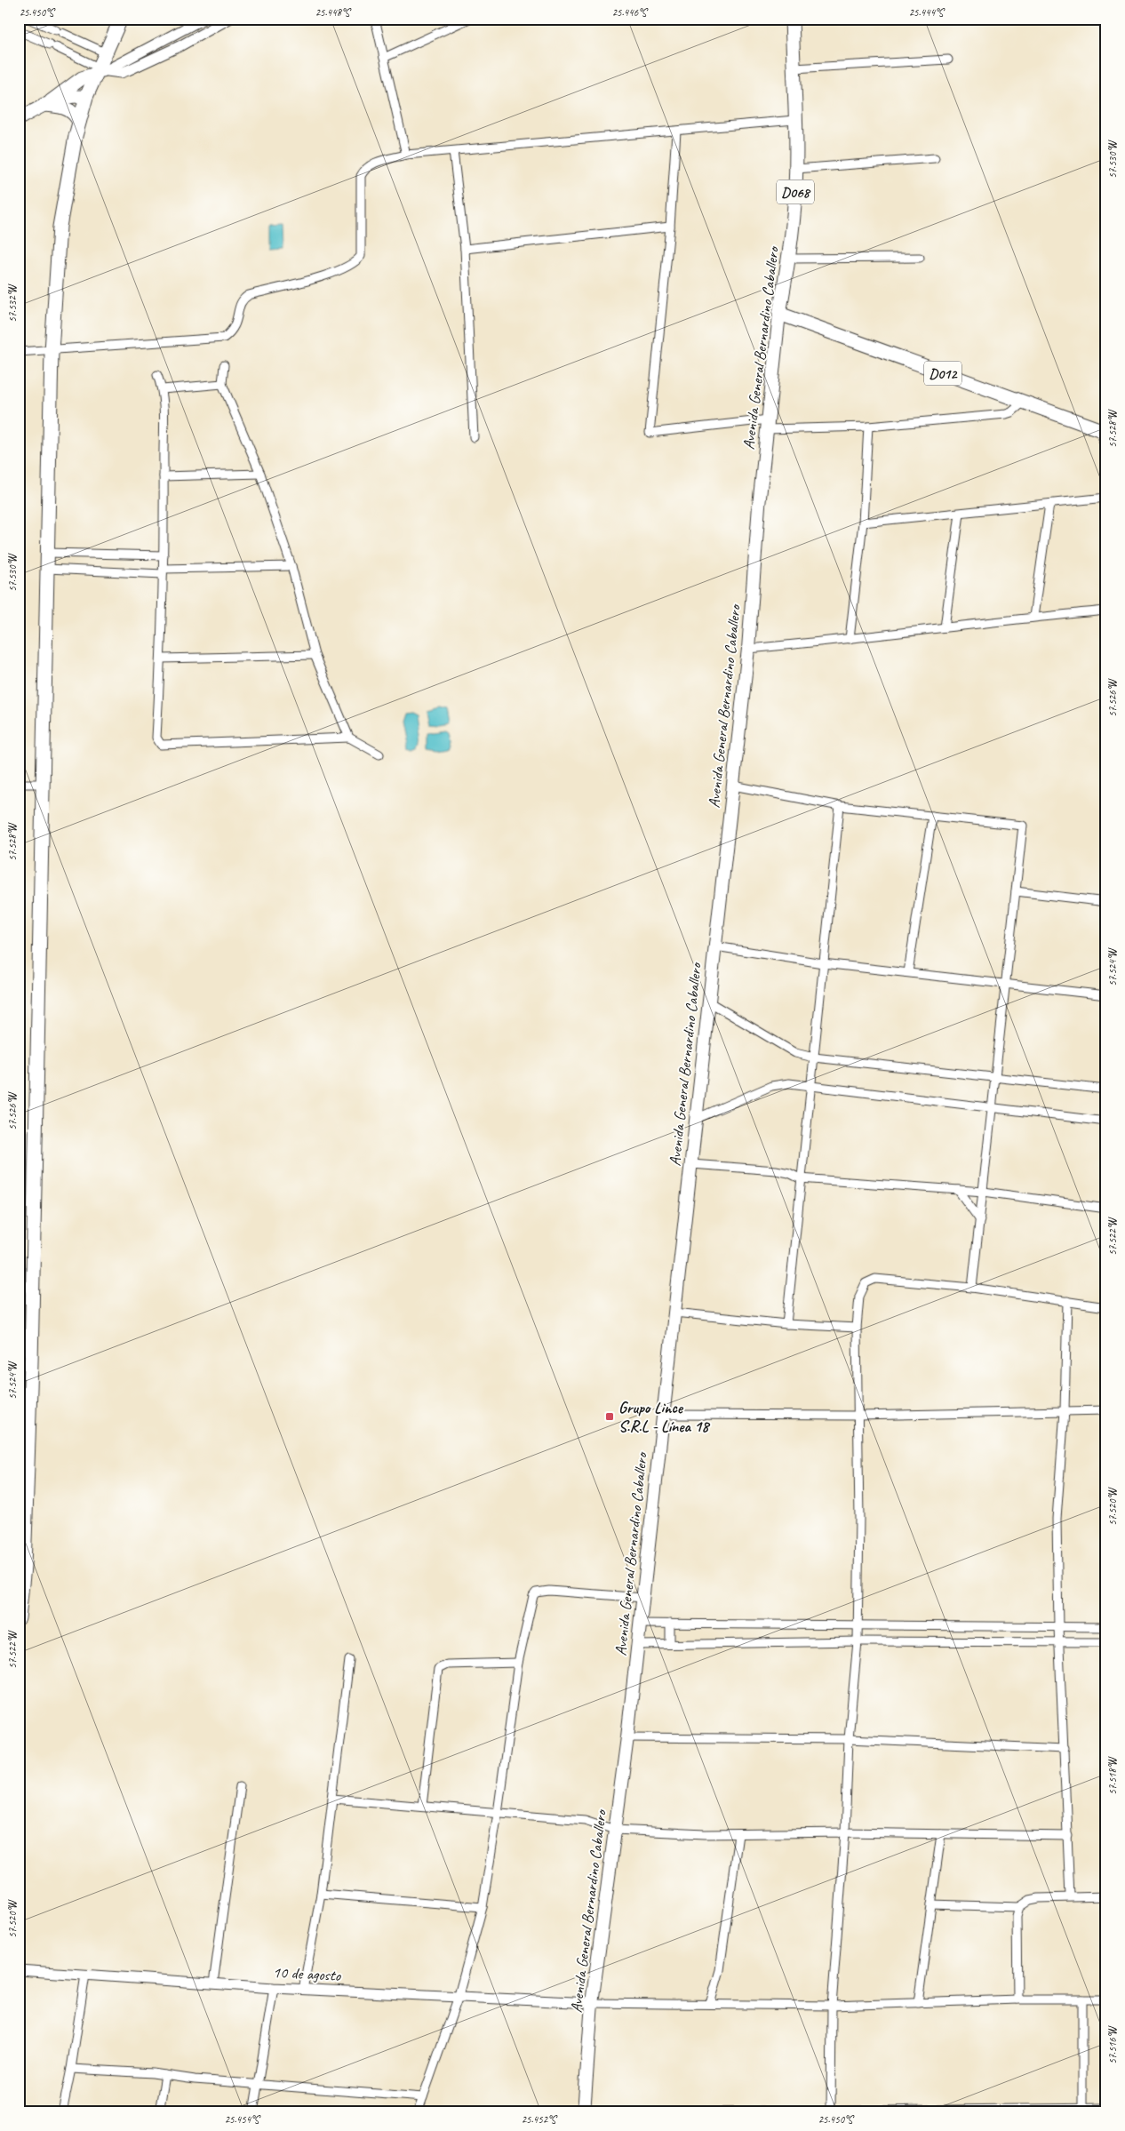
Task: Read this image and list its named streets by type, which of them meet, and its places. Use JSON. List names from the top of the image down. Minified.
{"streets":{"main road":["D068","Avenida General Bernardino Caballero","D012"],"street":["10 de agosto"]},"crossings":[["Avenida General Bernardino Caballero","D012"],["Avenida General Bernardino Caballero","10 de agosto"]],"places":{"transit":["Grupo Lince S.R.L - Línea 18"]},"coordinates":["25.450°S","25.448°S","25.446°S","25.444°S","57.530°W","57.532°W","57.528°W","57.526°W","57.524°W","57.522°W","57.520°W","57.518°W","57.516°W","25.454°S","25.452°S"]}
